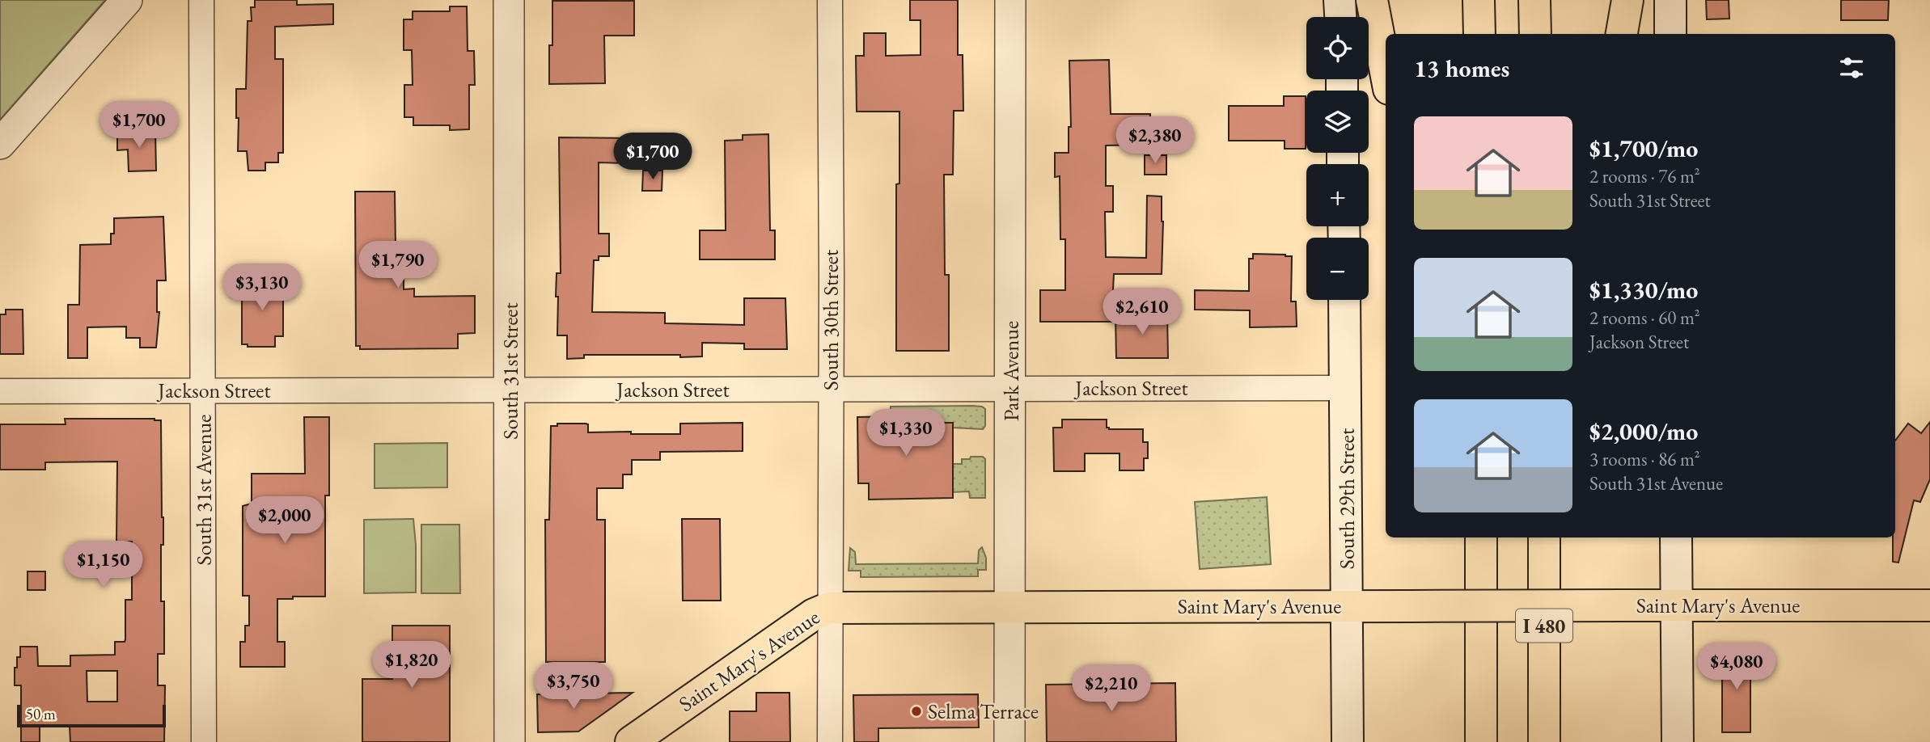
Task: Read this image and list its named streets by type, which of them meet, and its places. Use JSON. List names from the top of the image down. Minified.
{"streets":{"main road":["South 29th Street","Saint Mary's Avenue","I 480"],"street":["South 30th Street","South 31st Street","Park Avenue","Jackson Street","South 31st Avenue"]},"crossings":[["South 30th Street","Jackson Street"],["South 30th Street","Saint Mary's Avenue"],["South 31st Street","Jackson Street"],["Park Avenue","Jackson Street"],["Park Avenue","Saint Mary's Avenue"],["Jackson Street","South 31st Avenue"],["Jackson Street","South 29th Street"],["South 29th Street","Saint Mary's Avenue"]],"places":["Selma Terrace"],"scale_bar":"50 m","page":{"map_buttons":["+","−"],"heading":"13 homes","price":["$1,700","$2,380","$1,700","$1,790","$3,130","$2,610","$1,330","$2,000","$1,150","$1,820","$4,080","$3,750","$2,210"],"list":[{"name":"$1,700/mo","note":"2 rooms · 76 m² · South 31st Street"},{"name":"$1,330/mo","note":"2 rooms · 60 m² · Jackson Street"},{"name":"$2,000/mo","note":"3 rooms · 86 m² · South 31st Avenue"}],"scale":"50 m"}}
